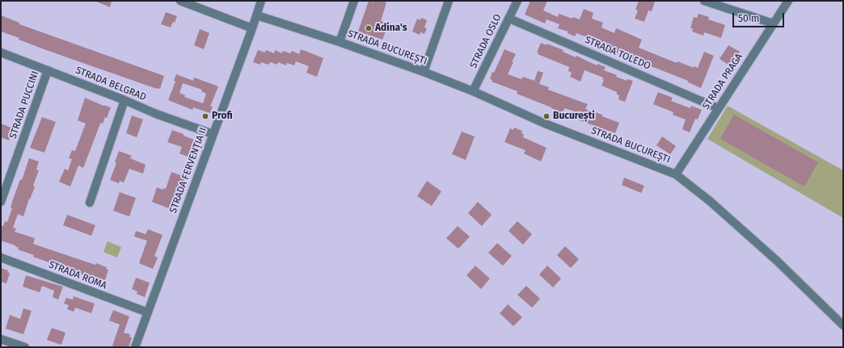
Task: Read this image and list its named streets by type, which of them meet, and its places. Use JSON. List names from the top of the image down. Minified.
{"streets":{"street":["STRADA OSLO","STRADA BUCUREȘTI","STRADA TOLEDO","STRADA PRAGA","STRADA BELGRAD","STRADA PUCCINI","STRADA FERVENȚIA II","STRADA ROMA"]},"crossings":[["STRADA OSLO","STRADA BUCUREȘTI"],["STRADA OSLO","STRADA TOLEDO"],["STRADA BUCUREȘTI","STRADA PRAGA"],["STRADA BUCUREȘTI","STRADA FERVENȚIA II"],["STRADA TOLEDO","STRADA PRAGA"],["STRADA BELGRAD","STRADA PUCCINI"],["STRADA BELGRAD","STRADA FERVENȚIA II"],["STRADA FERVENȚIA II","STRADA ROMA"]],"places":["Adina's","Profi","București"],"scale_bar":"50 m"}
